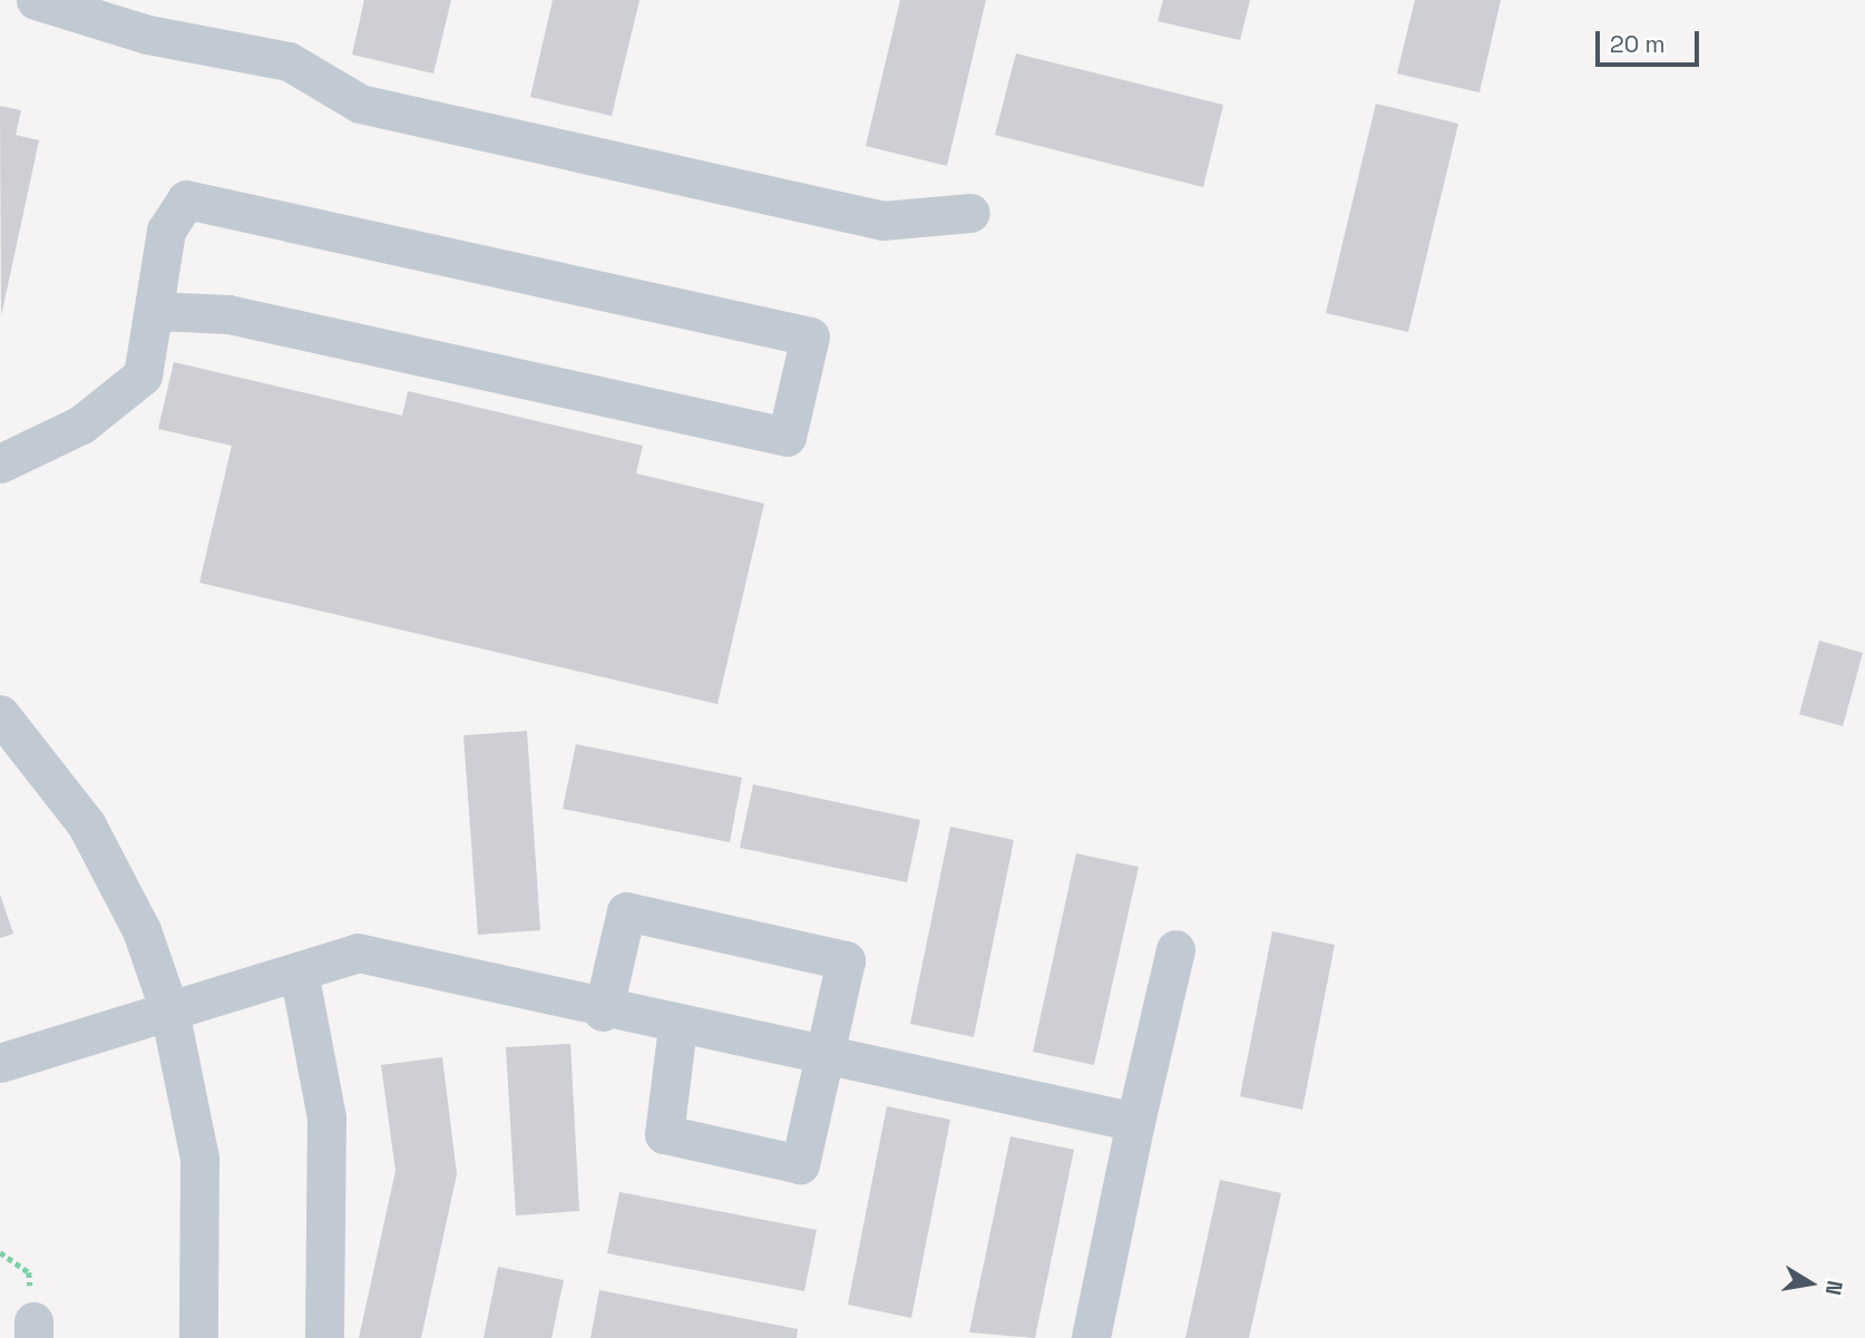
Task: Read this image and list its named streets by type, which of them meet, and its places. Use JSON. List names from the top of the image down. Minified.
{"scale_bar":"20 m","north":"right"}
